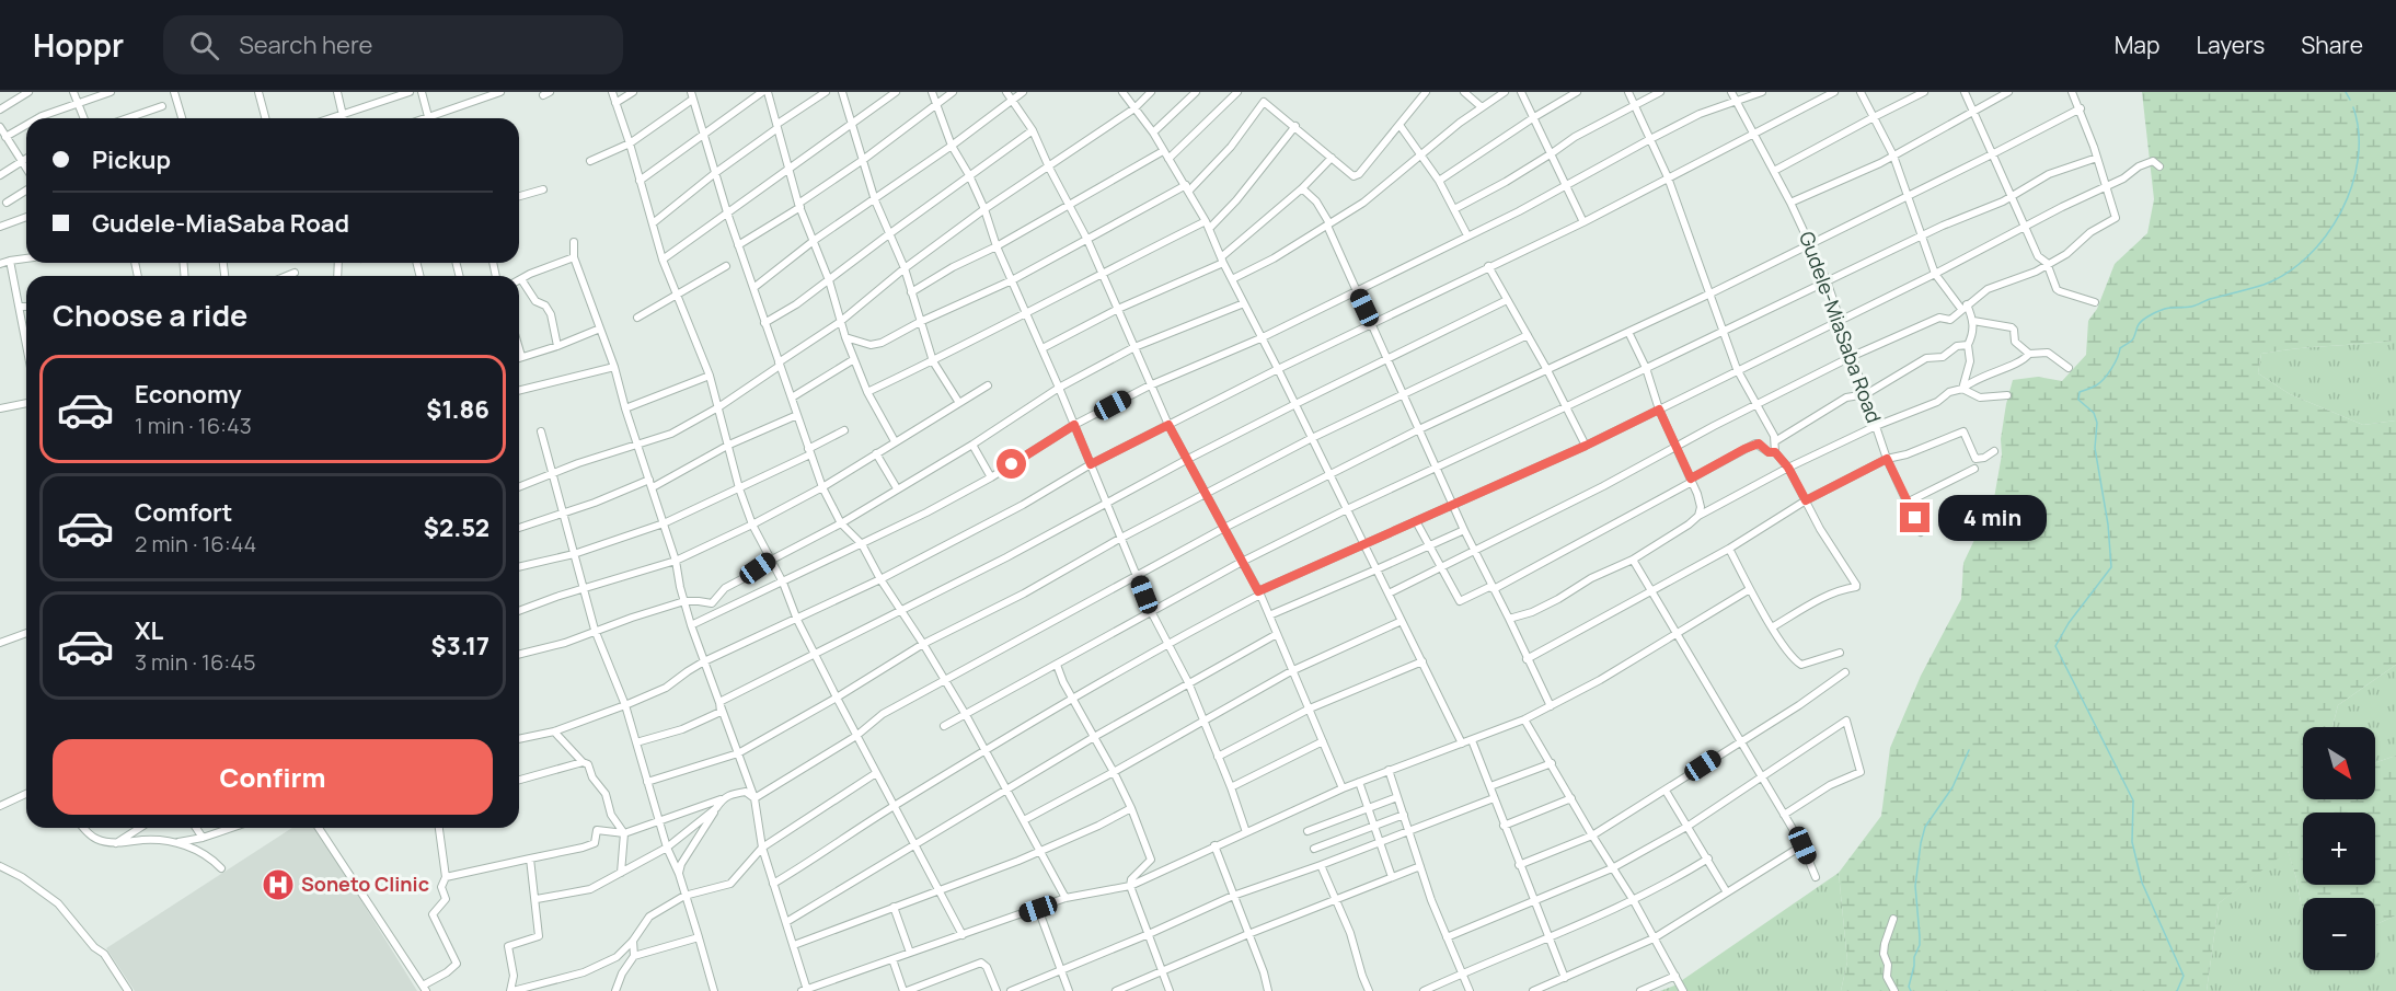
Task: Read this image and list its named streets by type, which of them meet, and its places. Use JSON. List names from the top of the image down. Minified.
{"streets":{"street":["Gudele-MiaSaba Road"]},"places":{"hospital":["Soneto Clinic"]},"north":"bottom right","page":{"header":"Hoppr","search":"Search here","nav":["Map","Layers","Share"],"banner":["Pickup","Gudele-MiaSaba Road"],"heading":"Choose a ride","list":[{"name":"Economy","note":"1 min · 16:43","value":"$1.86"},{"name":"Comfort","note":"2 min · 16:44","value":"$2.52"},{"name":"XL","note":"3 min · 16:45","value":"$3.17"}],"bubble":"4 min","buttons":"Confirm","map_buttons":["+","−"]}}
